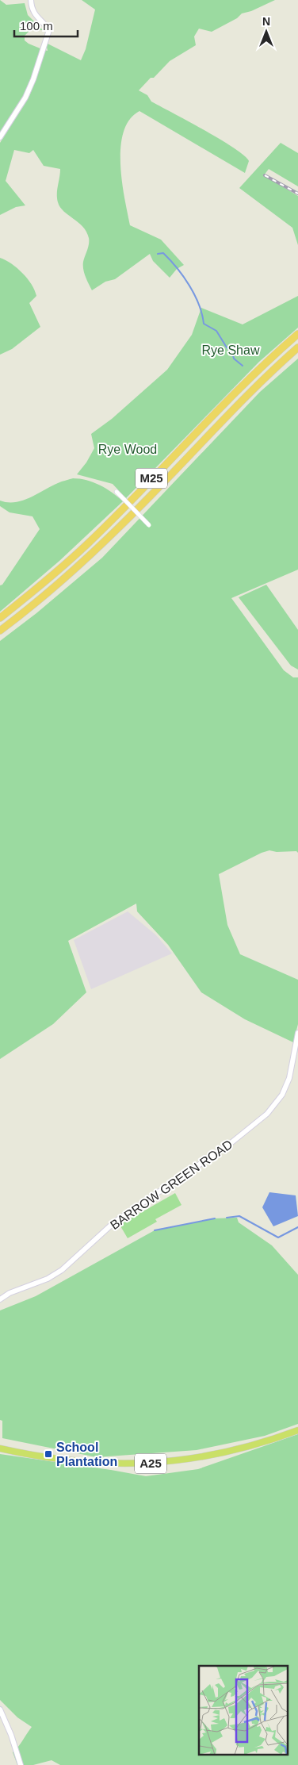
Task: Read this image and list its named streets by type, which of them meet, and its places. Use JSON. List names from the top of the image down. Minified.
{"streets":{"highway":["M25"],"main road":["A25"],"street":["BARROW GREEN ROAD"]},"parks":["Rye Shaw","Rye Wood"],"places":{"transit":["School Plantation"]},"scale_bar":"100 m","north":"top"}
